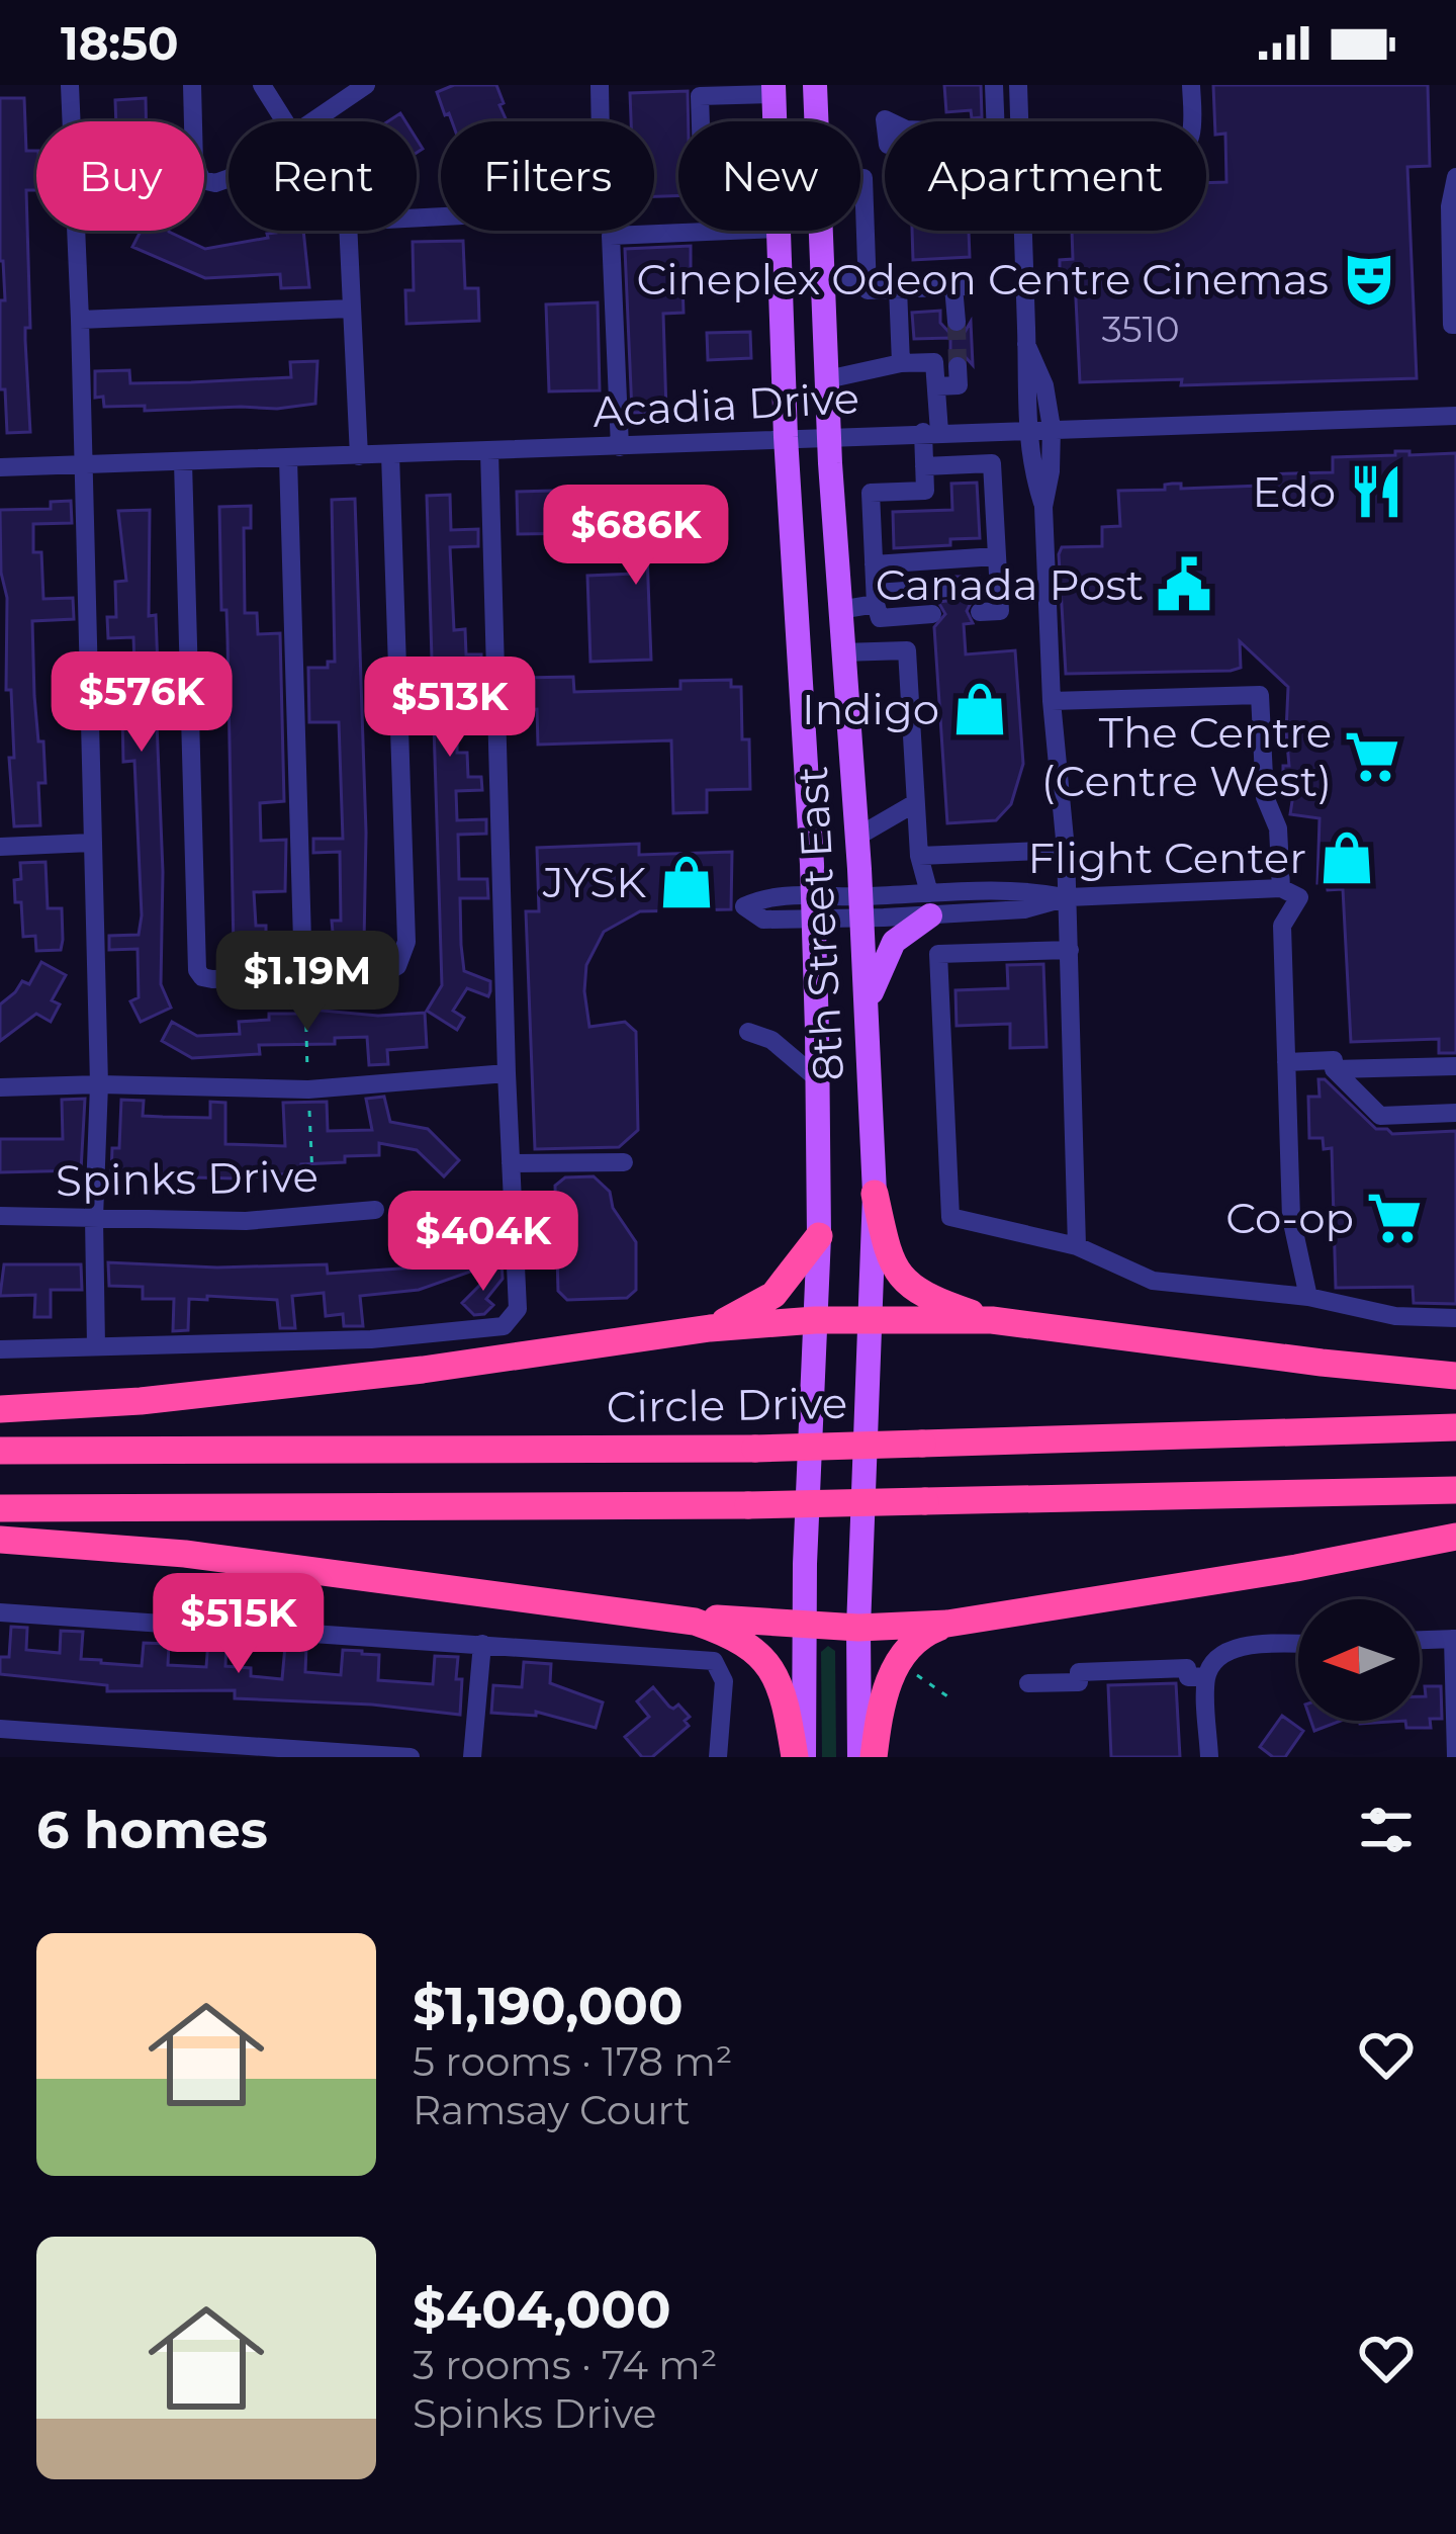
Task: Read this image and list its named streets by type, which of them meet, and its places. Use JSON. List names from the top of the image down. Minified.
{"streets":{"highway":["Circle Drive"],"main road":["8th Street East"],"street":["Acadia Drive","Spinks Drive"]},"crossings":[["Acadia Drive","8th Street East"]],"places":{"theatre":["Cineplex Odeon Centre Cinemas"],"restaurant":["Edo"],"public building":["Canada Post"],"shop":["Indigo","Flight Center","JYSK"],"supermarket":["The Centre (Centre West)","Co-op"]},"house_numbers":["3510"],"north":"left","page":{"status":"18:50","chip":["Buy","Rent","Filters","New","Apartment"],"price":["$686K","$576K","$513K","$1.19M","$404K","$515K"],"heading":"6 homes","list":[{"name":"$1,190,000","note":"5 rooms · 178 m² · Ramsay Court"},{"name":"$404,000","note":"3 rooms · 74 m² · Spinks Drive"}]}}
